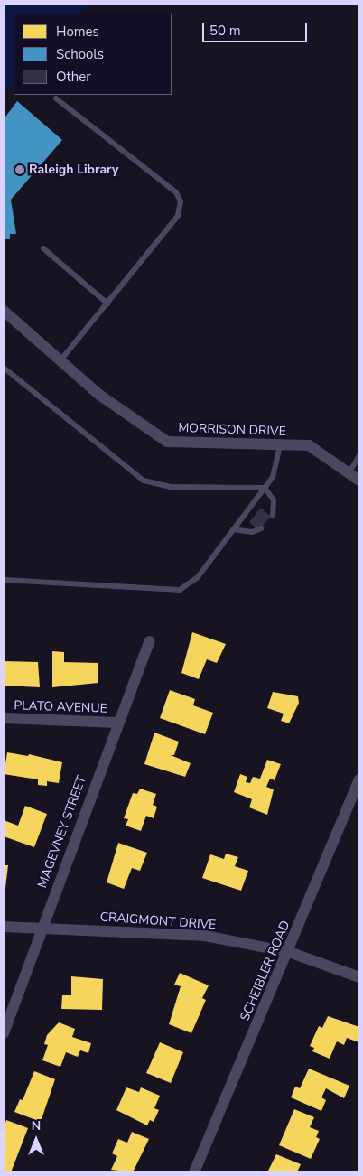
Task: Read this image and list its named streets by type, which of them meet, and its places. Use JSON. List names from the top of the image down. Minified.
{"streets":{"street":["MORRISON DRIVE","PLATO AVENUE","MAGEVNEY STREET","CRAIGMONT DRIVE","SCHEIBLER ROAD"]},"crossings":[["PLATO AVENUE","MAGEVNEY STREET"],["MAGEVNEY STREET","CRAIGMONT DRIVE"],["CRAIGMONT DRIVE","SCHEIBLER ROAD"]],"places":["Raleigh Library"],"legend":["Homes","Schools","Other"],"scale_bar":"50 m","north":"top"}
